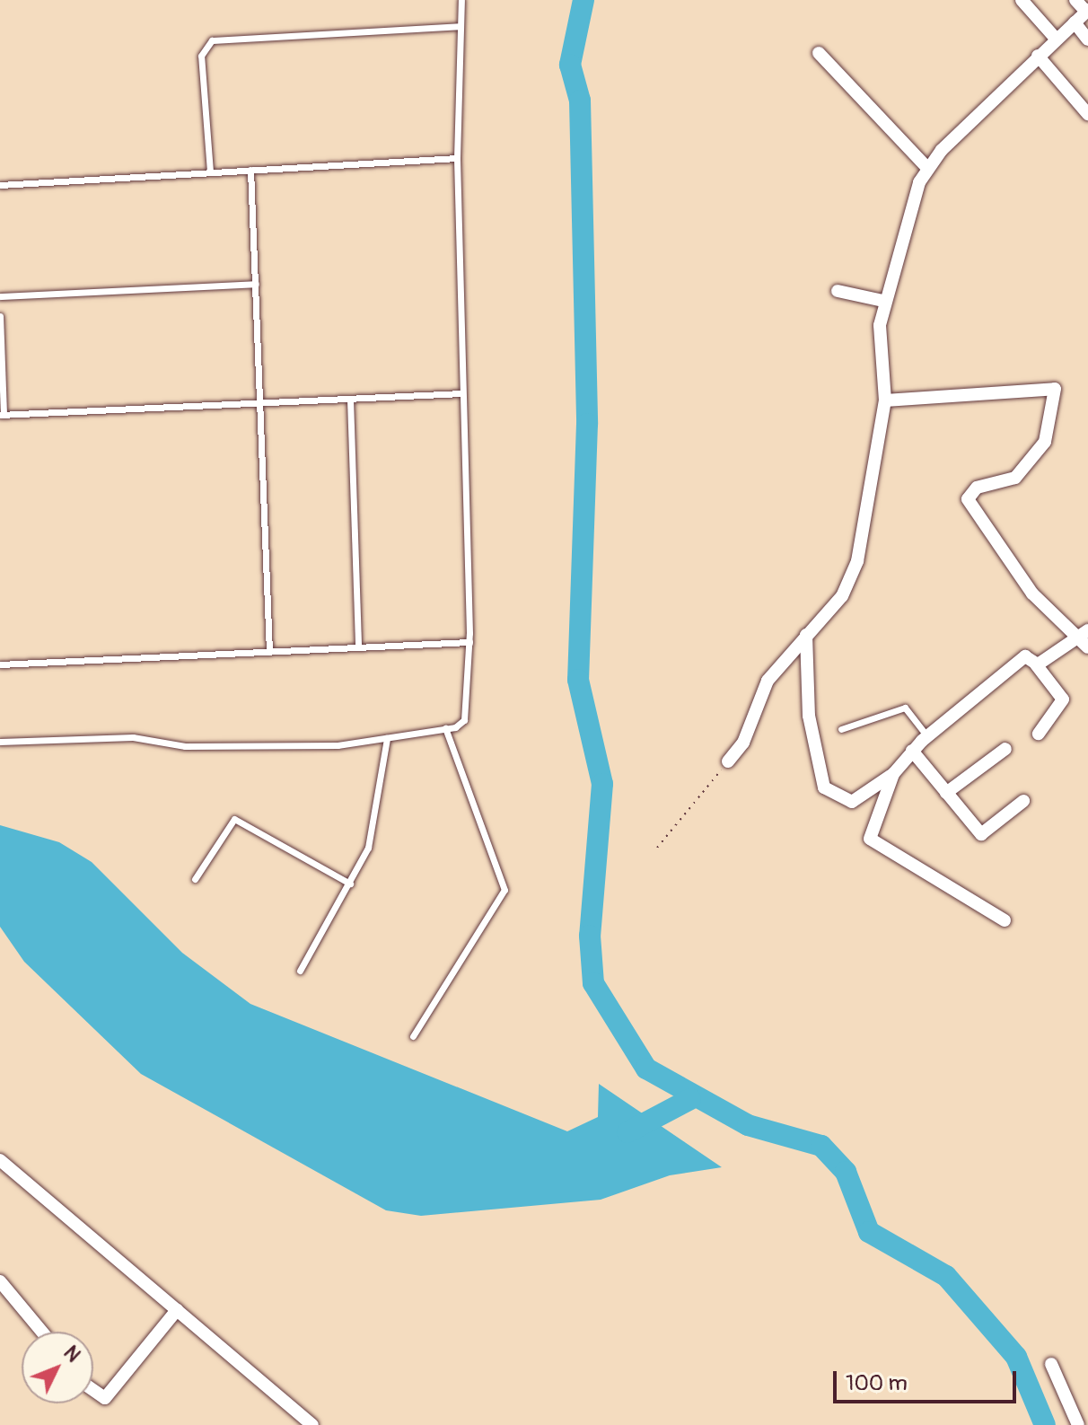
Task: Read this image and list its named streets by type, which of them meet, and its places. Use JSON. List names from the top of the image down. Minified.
{"scale_bar":"100 m","north":"top right"}
